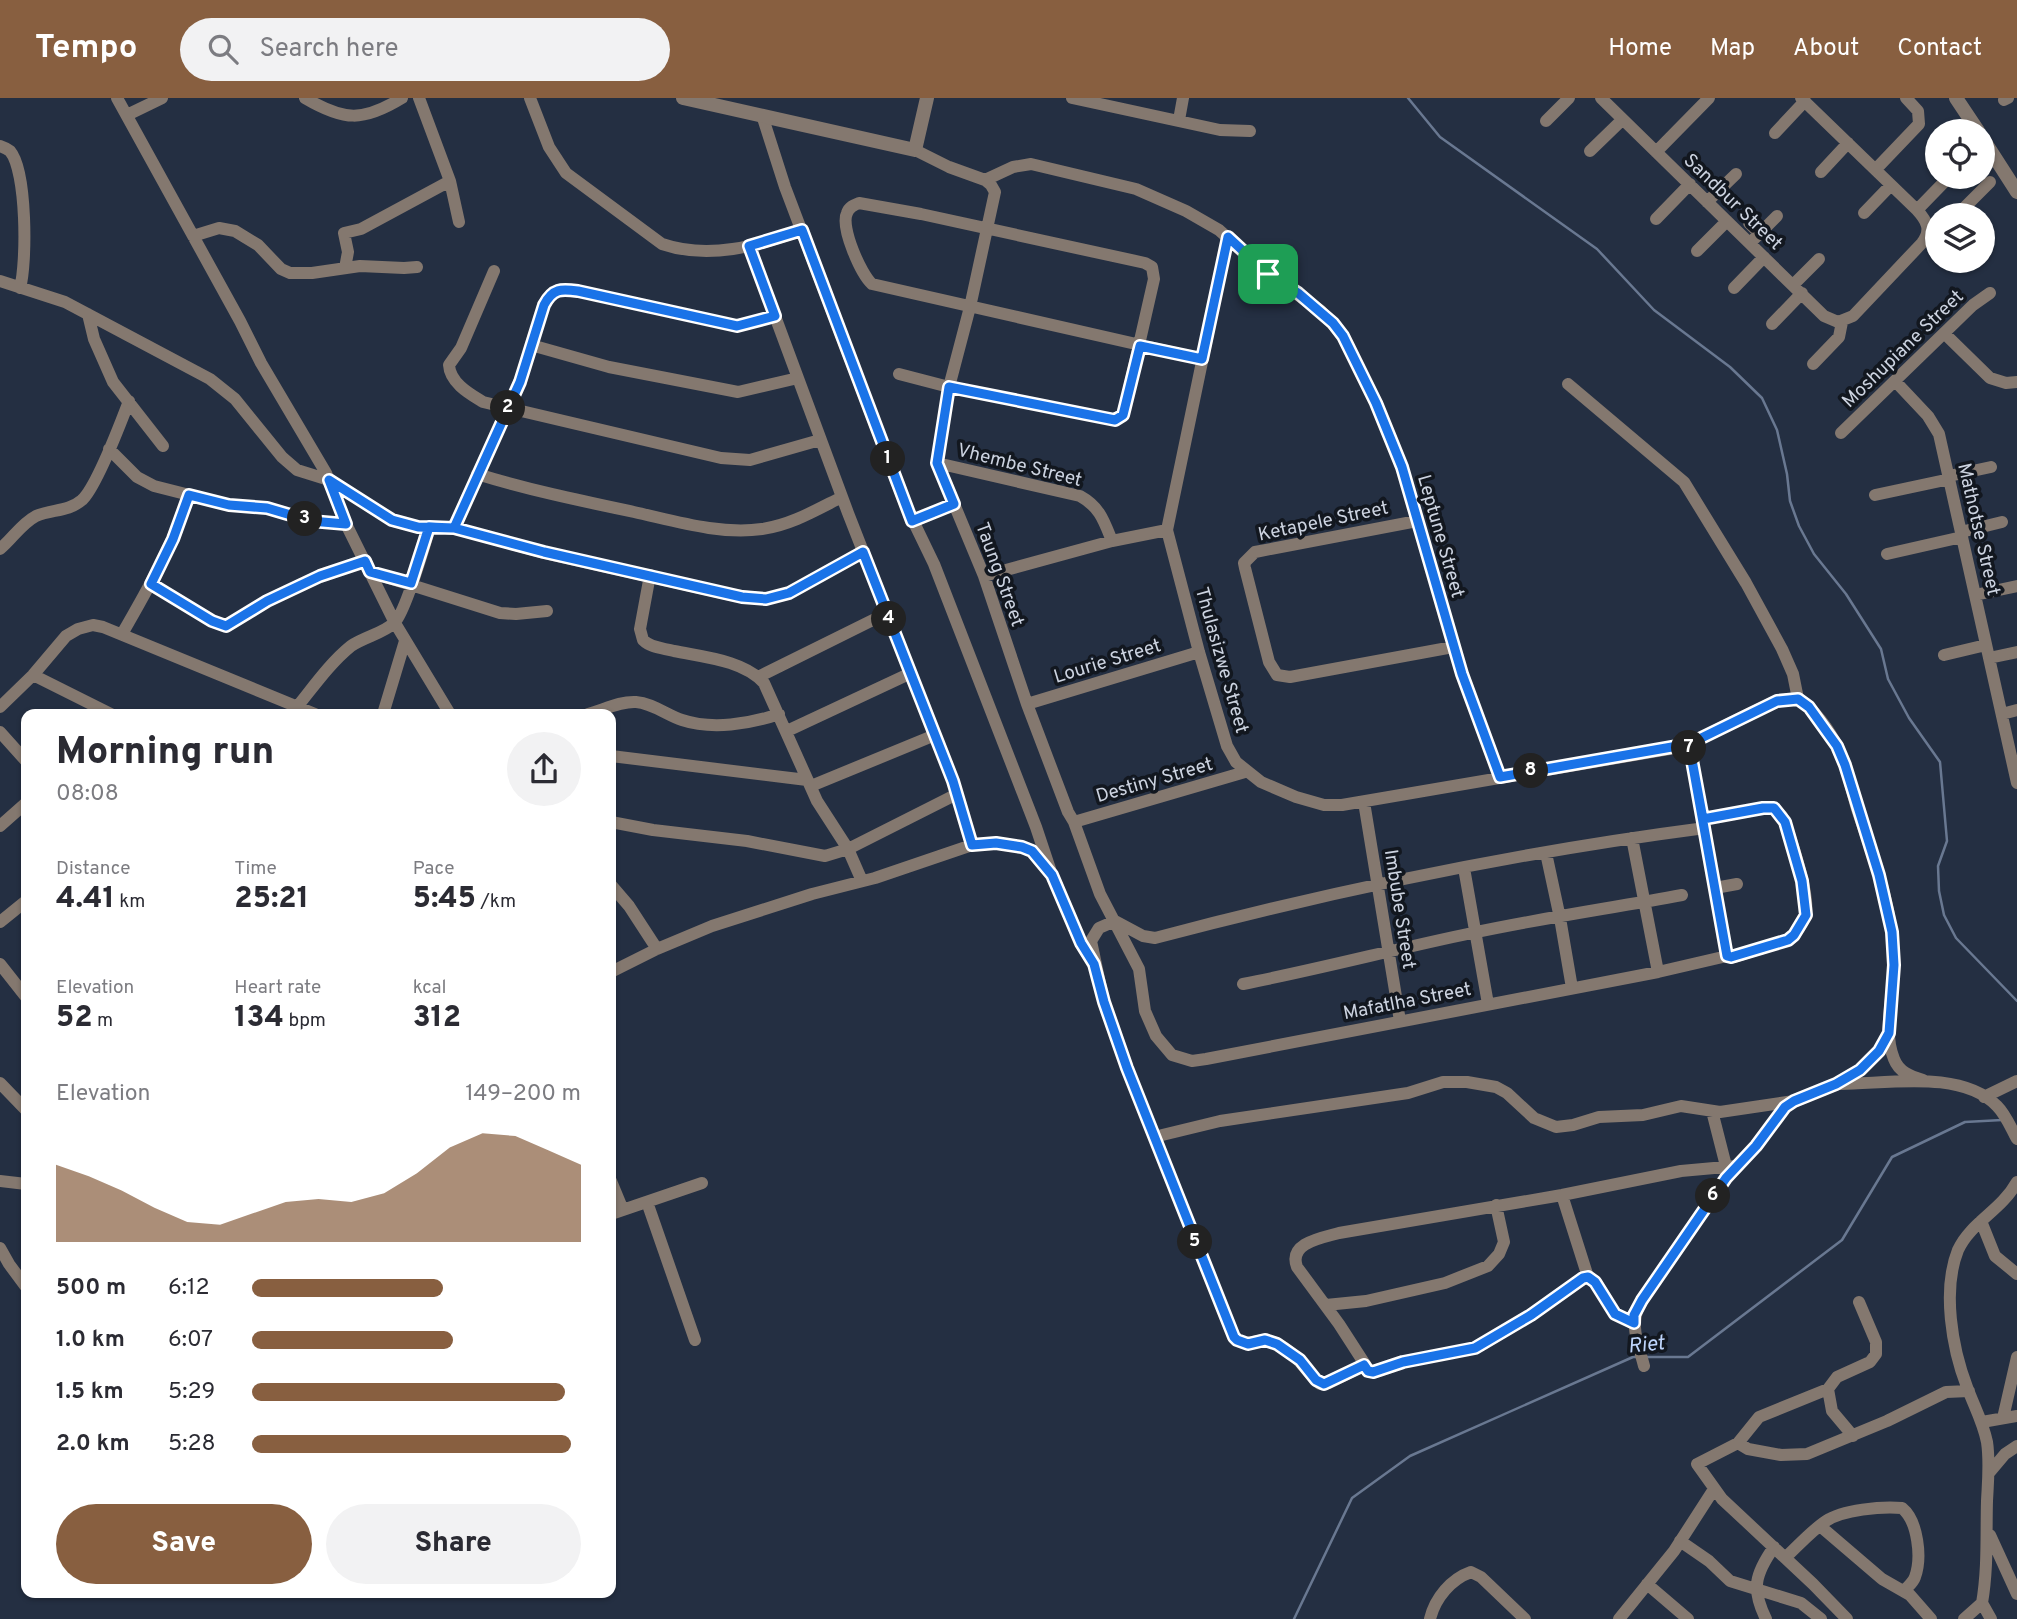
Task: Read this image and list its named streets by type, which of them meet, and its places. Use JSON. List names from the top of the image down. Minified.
{"streets":{"street":["Sandbur Street","Moshupiane Street","Vhembe Street","Ketapele Street","Mathotse Street","Leptune Street","Taung Street","Lourie Street","Thulasizwe Street","Destiny Street","Imbube Street","Mafatlha Street"]},"crossings":[["Moshupiane Street","Mathotse Street"],["Vhembe Street","Taung Street"],["Ketapele Street","Leptune Street"],["Leptune Street","Thulasizwe Street"],["Taung Street","Lourie Street"],["Taung Street","Destiny Street"],["Taung Street","Mafatlha Street"],["Lourie Street","Thulasizwe Street"],["Thulasizwe Street","Destiny Street"],["Thulasizwe Street","Imbube Street"],["Imbube Street","Mafatlha Street"]],"water":["Riet"],"page":{"header":"Tempo","search":"Search here","nav":["Home","Map","About","Contact"],"pins":["2","1","3","4","7","8","6","5"],"heading":["Morning run","08:08"],"stats":[["Distance","4.41 km"],["Time","25:21"],["Pace","5:45 /km"],["Elevation","52 m"],["Heart rate","134 bpm"],["kcal","312"]],"chart":["Elevation","149–200 m"],"list":[{"name":"500 m","note":"6:12"},{"name":"1.0 km","note":"6:07"},{"name":"1.5 km","note":"5:29"},{"name":"2.0 km","note":"5:28"}],"buttons":["Save","Share"]}}
